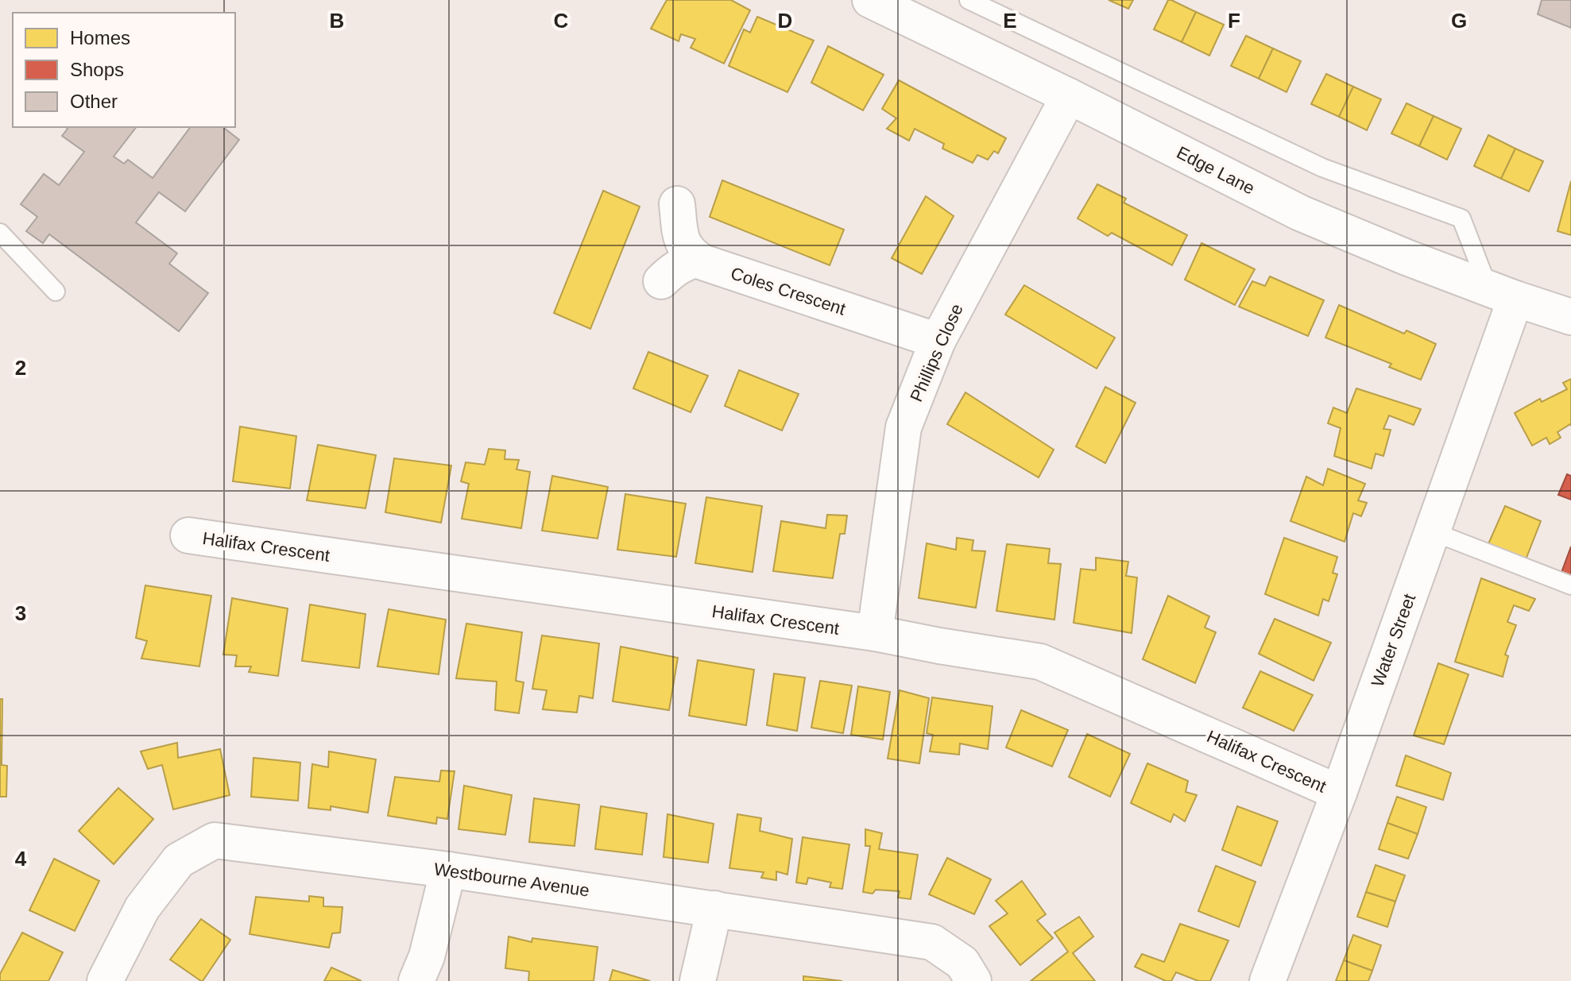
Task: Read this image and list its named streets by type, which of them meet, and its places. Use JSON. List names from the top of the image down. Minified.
{"streets":{"street":["Edge Lane","Coles Crescent","Phillips Close","Halifax Crescent","Water Street","Westbourne Avenue"]},"crossings":[["Edge Lane","Phillips Close"],["Edge Lane","Water Street"],["Coles Crescent","Phillips Close"],["Phillips Close","Halifax Crescent"],["Halifax Crescent","Water Street"]],"legend":["Homes","Shops","Other"],"grid":{"columns":["B","C","D","E","F","G"],"rows":["2","3","4"]}}
